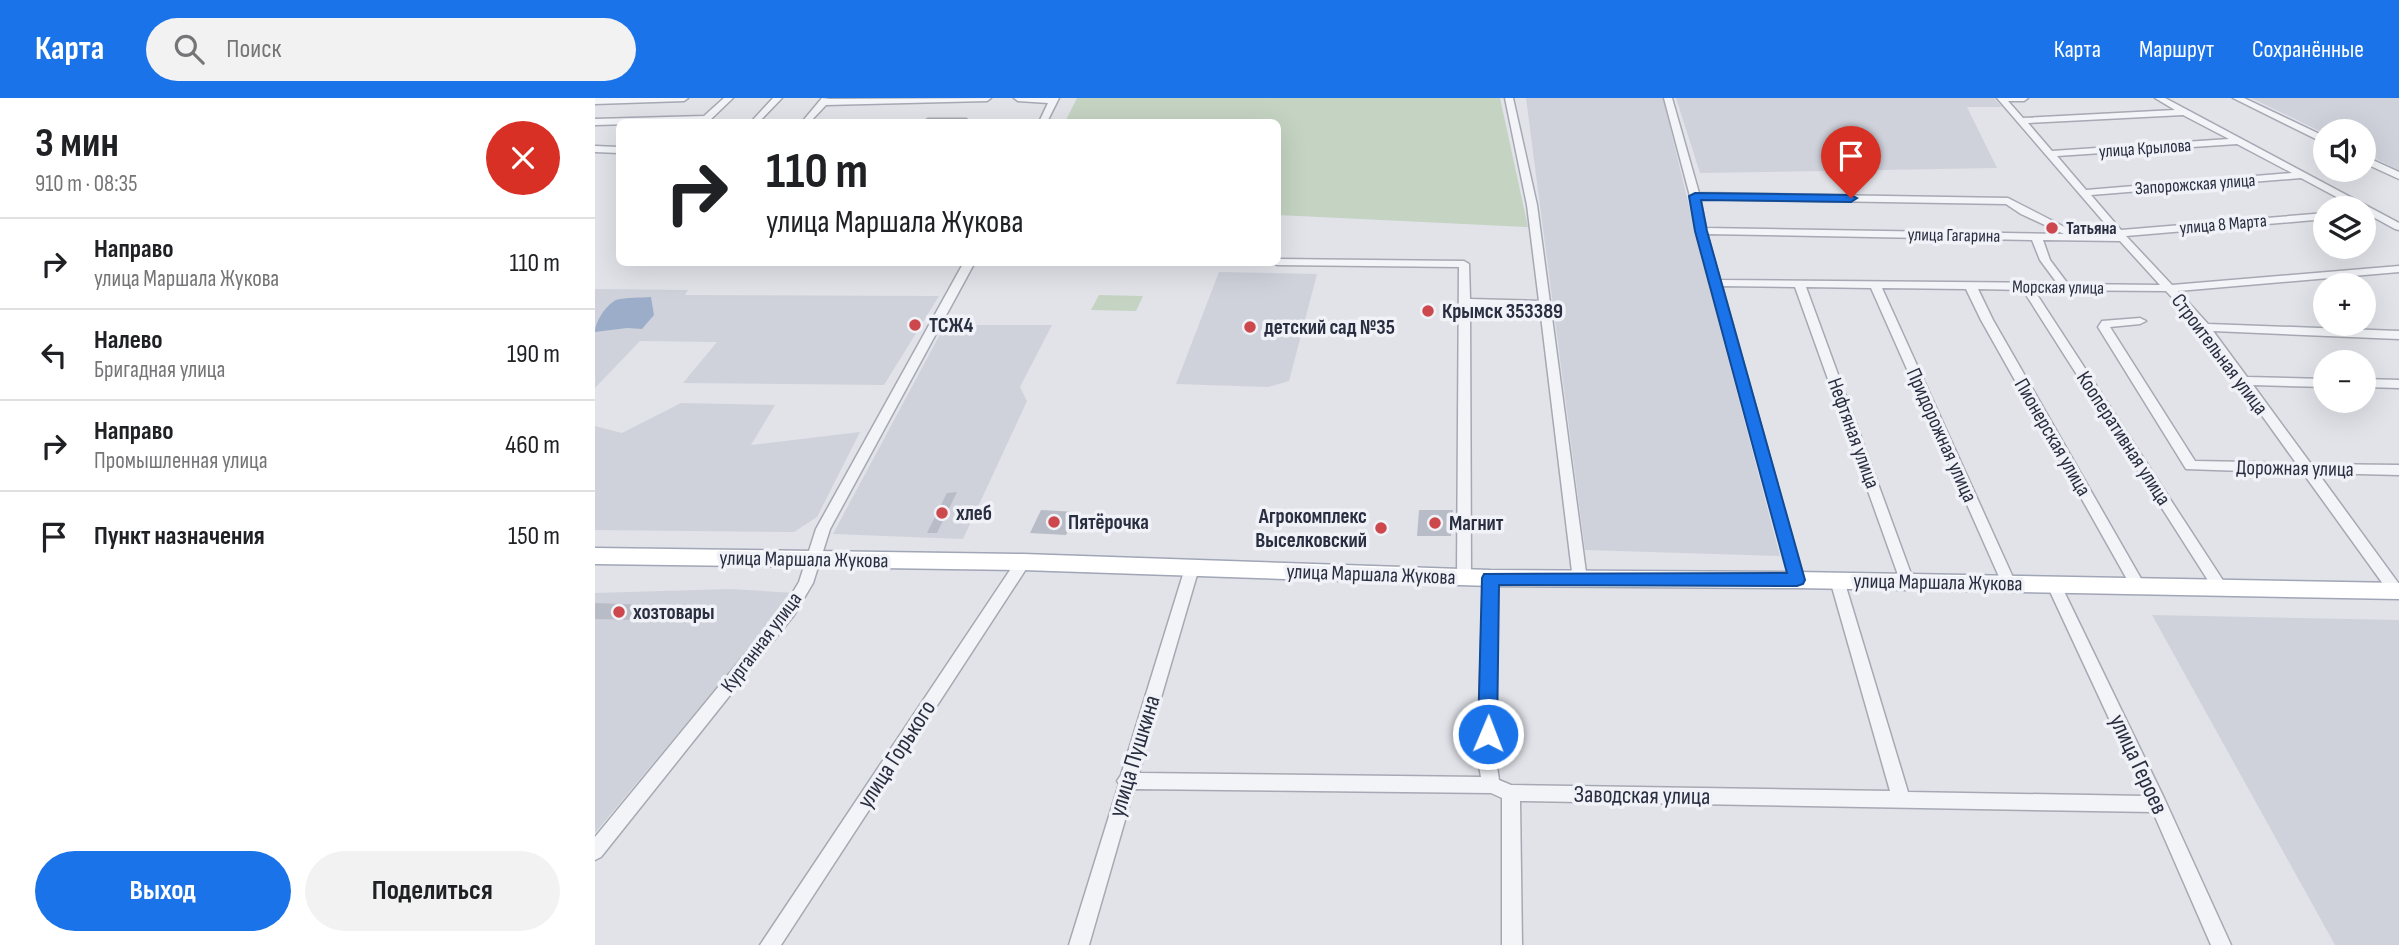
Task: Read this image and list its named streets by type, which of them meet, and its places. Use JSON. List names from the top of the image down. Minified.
{"streets":{"main road":["улица Маршала Жукова"],"street":["улица Крылова","Запорожская улица","улица 8 Марта","улица Гагарина","Морская улица","Строительная улица","Нефтяная улица","Придорожная улица","Пионерская улица","Кооперативная улица","Дорожная улица","Курганная улица","улица Горького","улица Пушкина","улица Героев","Заводская улица"]},"crossings":[["улица Крылова","Строительная улица"],["Запорожская улица","Строительная улица"],["улица 8 Марта","улица Гагарина"],["улица 8 Марта","Строительная улица"],["улица Гагарина","Строительная улица"],["Морская улица","Строительная улица"],["Морская улица","Нефтяная улица"],["Морская улица","Придорожная улица"],["Морская улица","Пионерская улица"],["Морская улица","Кооперативная улица"],["Строительная улица","Дорожная улица"],["Строительная улица","улица Маршала Жукова"],["Нефтяная улица","улица Маршала Жукова"],["Придорожная улица","улица Маршала Жукова"],["Пионерская улица","улица Маршала Жукова"],["Кооперативная улица","улица Маршала Жукова"],["улица Маршала Жукова","Курганная улица"],["улица Маршала Жукова","улица Горького"],["улица Маршала Жукова","улица Пушкина"],["улица Маршала Жукова","улица Героев"],["улица Пушкина","Заводская улица"],["улица Героев","Заводская улица"]],"places":["Татьяна","Крымск 353389","ТСЖ4","детский сад №35","хлеб","Пятёрочка","Магнит","Агрокомплекс Выселковский","хозтовары"],"page":{"header":"Карта","search":"Поиск","nav":["Карта","Маршрут","Сохранённые"],"heading":["3 мин","910 m · 08:35"],"map_buttons":["+","−"],"turn":["110 m","улица Маршала Жукова"],"list":[{"name":"Направо","note":"улица Маршала Жукова","value":"110 m"},{"name":"Налево","note":"Бригадная улица","value":"190 m"},{"name":"Направо","note":"Промышленная улица","value":"460 m"},{"name":"Пункт назначения","value":"150 m"}],"buttons":["Выход","Поделиться"]}}
